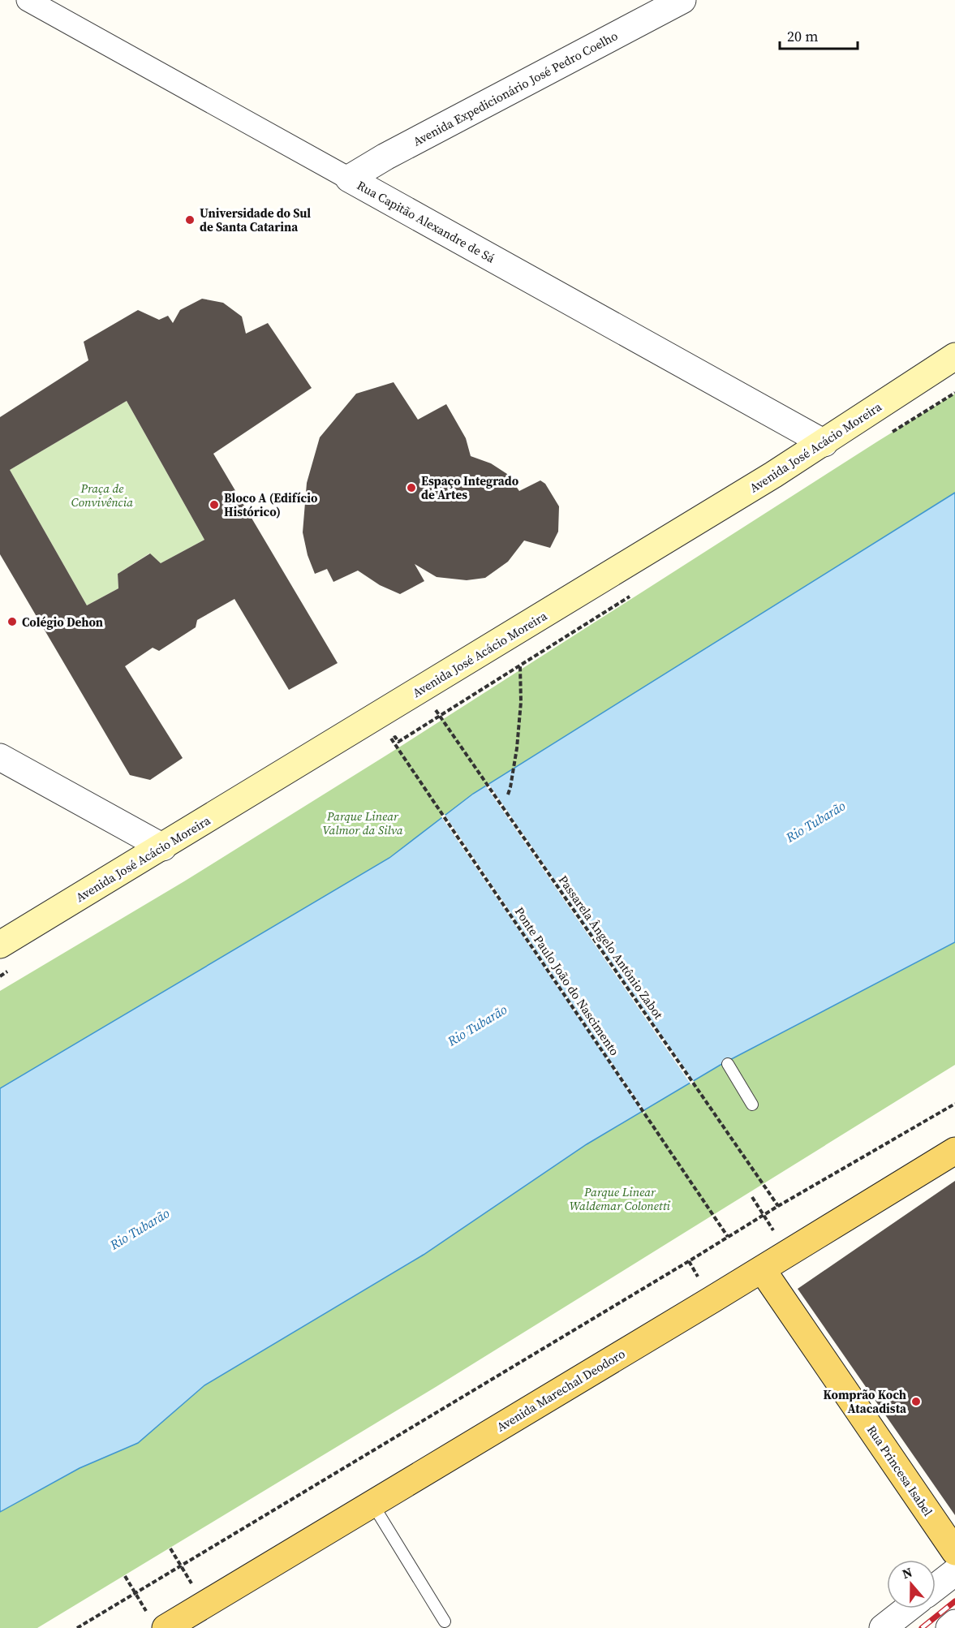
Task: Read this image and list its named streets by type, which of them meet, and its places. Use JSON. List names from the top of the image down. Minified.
{"streets":{"main road":["Avenida José Acácio Moreira","Avenida Marechal Deodoro","Rua Princesa Isabel"],"street":["Avenida Expedicionário José Pedro Coelho","Rua Capitão Alexandre de Sá"],"path":["Passarela Ângelo Antônio Zabot","Ponte Paulo João do Nascimento"]},"crossings":[["Avenida Expedicionário José Pedro Coelho","Rua Capitão Alexandre de Sá"],["Rua Capitão Alexandre de Sá","Avenida José Acácio Moreira"],["Avenida Marechal Deodoro","Rua Princesa Isabel"]],"water":["Rio Tubarão"],"parks":["Praça de Convivência","Parque Linear Valmor da Silva","Parque Linear Waldemar Colonetti"],"places":["Universidade do Sul de Santa Catarina","Espaço Integrado de Artes","Bloco A (Edifício Histórico)","Colégio Dehon","Komprão Koch Atacadista"],"scale_bar":"20 m","north":"top"}
